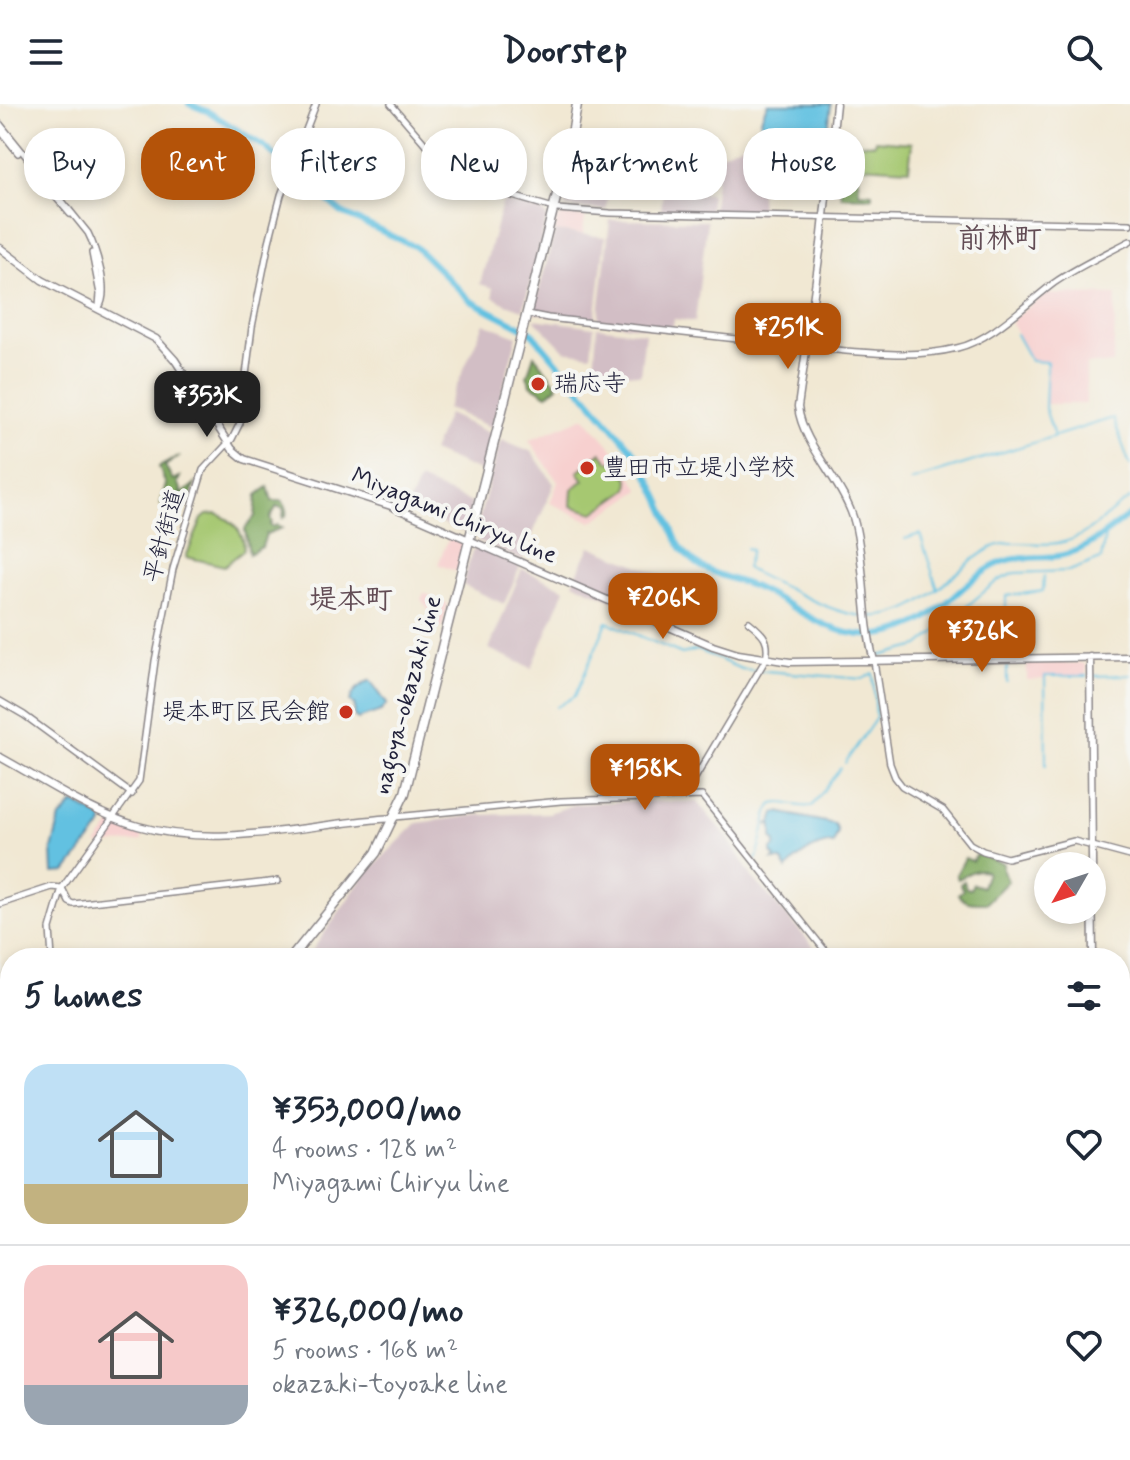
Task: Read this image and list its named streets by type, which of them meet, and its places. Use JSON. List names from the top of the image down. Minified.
{"streets":{"main road":["Miyagami Chiryu line","nagoya-okazaki line"],"street":["平針街道"]},"crossings":[["Miyagami Chiryu line","平針街道"],["Miyagami Chiryu line","nagoya-okazaki line"]],"districts":["前林町","堤本町"],"places":["瑞応寺","豊田市立堤小学校","堤本町区民会館"],"north":"bottom left","page":{"header":"Doorstep","chip":["Buy","Rent","Filters","New","Apartment","House"],"price":["¥251K","¥353K","¥206K","¥326K","¥158K"],"heading":"5 homes","list":[{"name":"¥353,000/mo","note":"4 rooms · 128 m² · Miyagami Chiryu line"},{"name":"¥326,000/mo","note":"5 rooms · 168 m² · okazaki-toyoake line"}]}}
